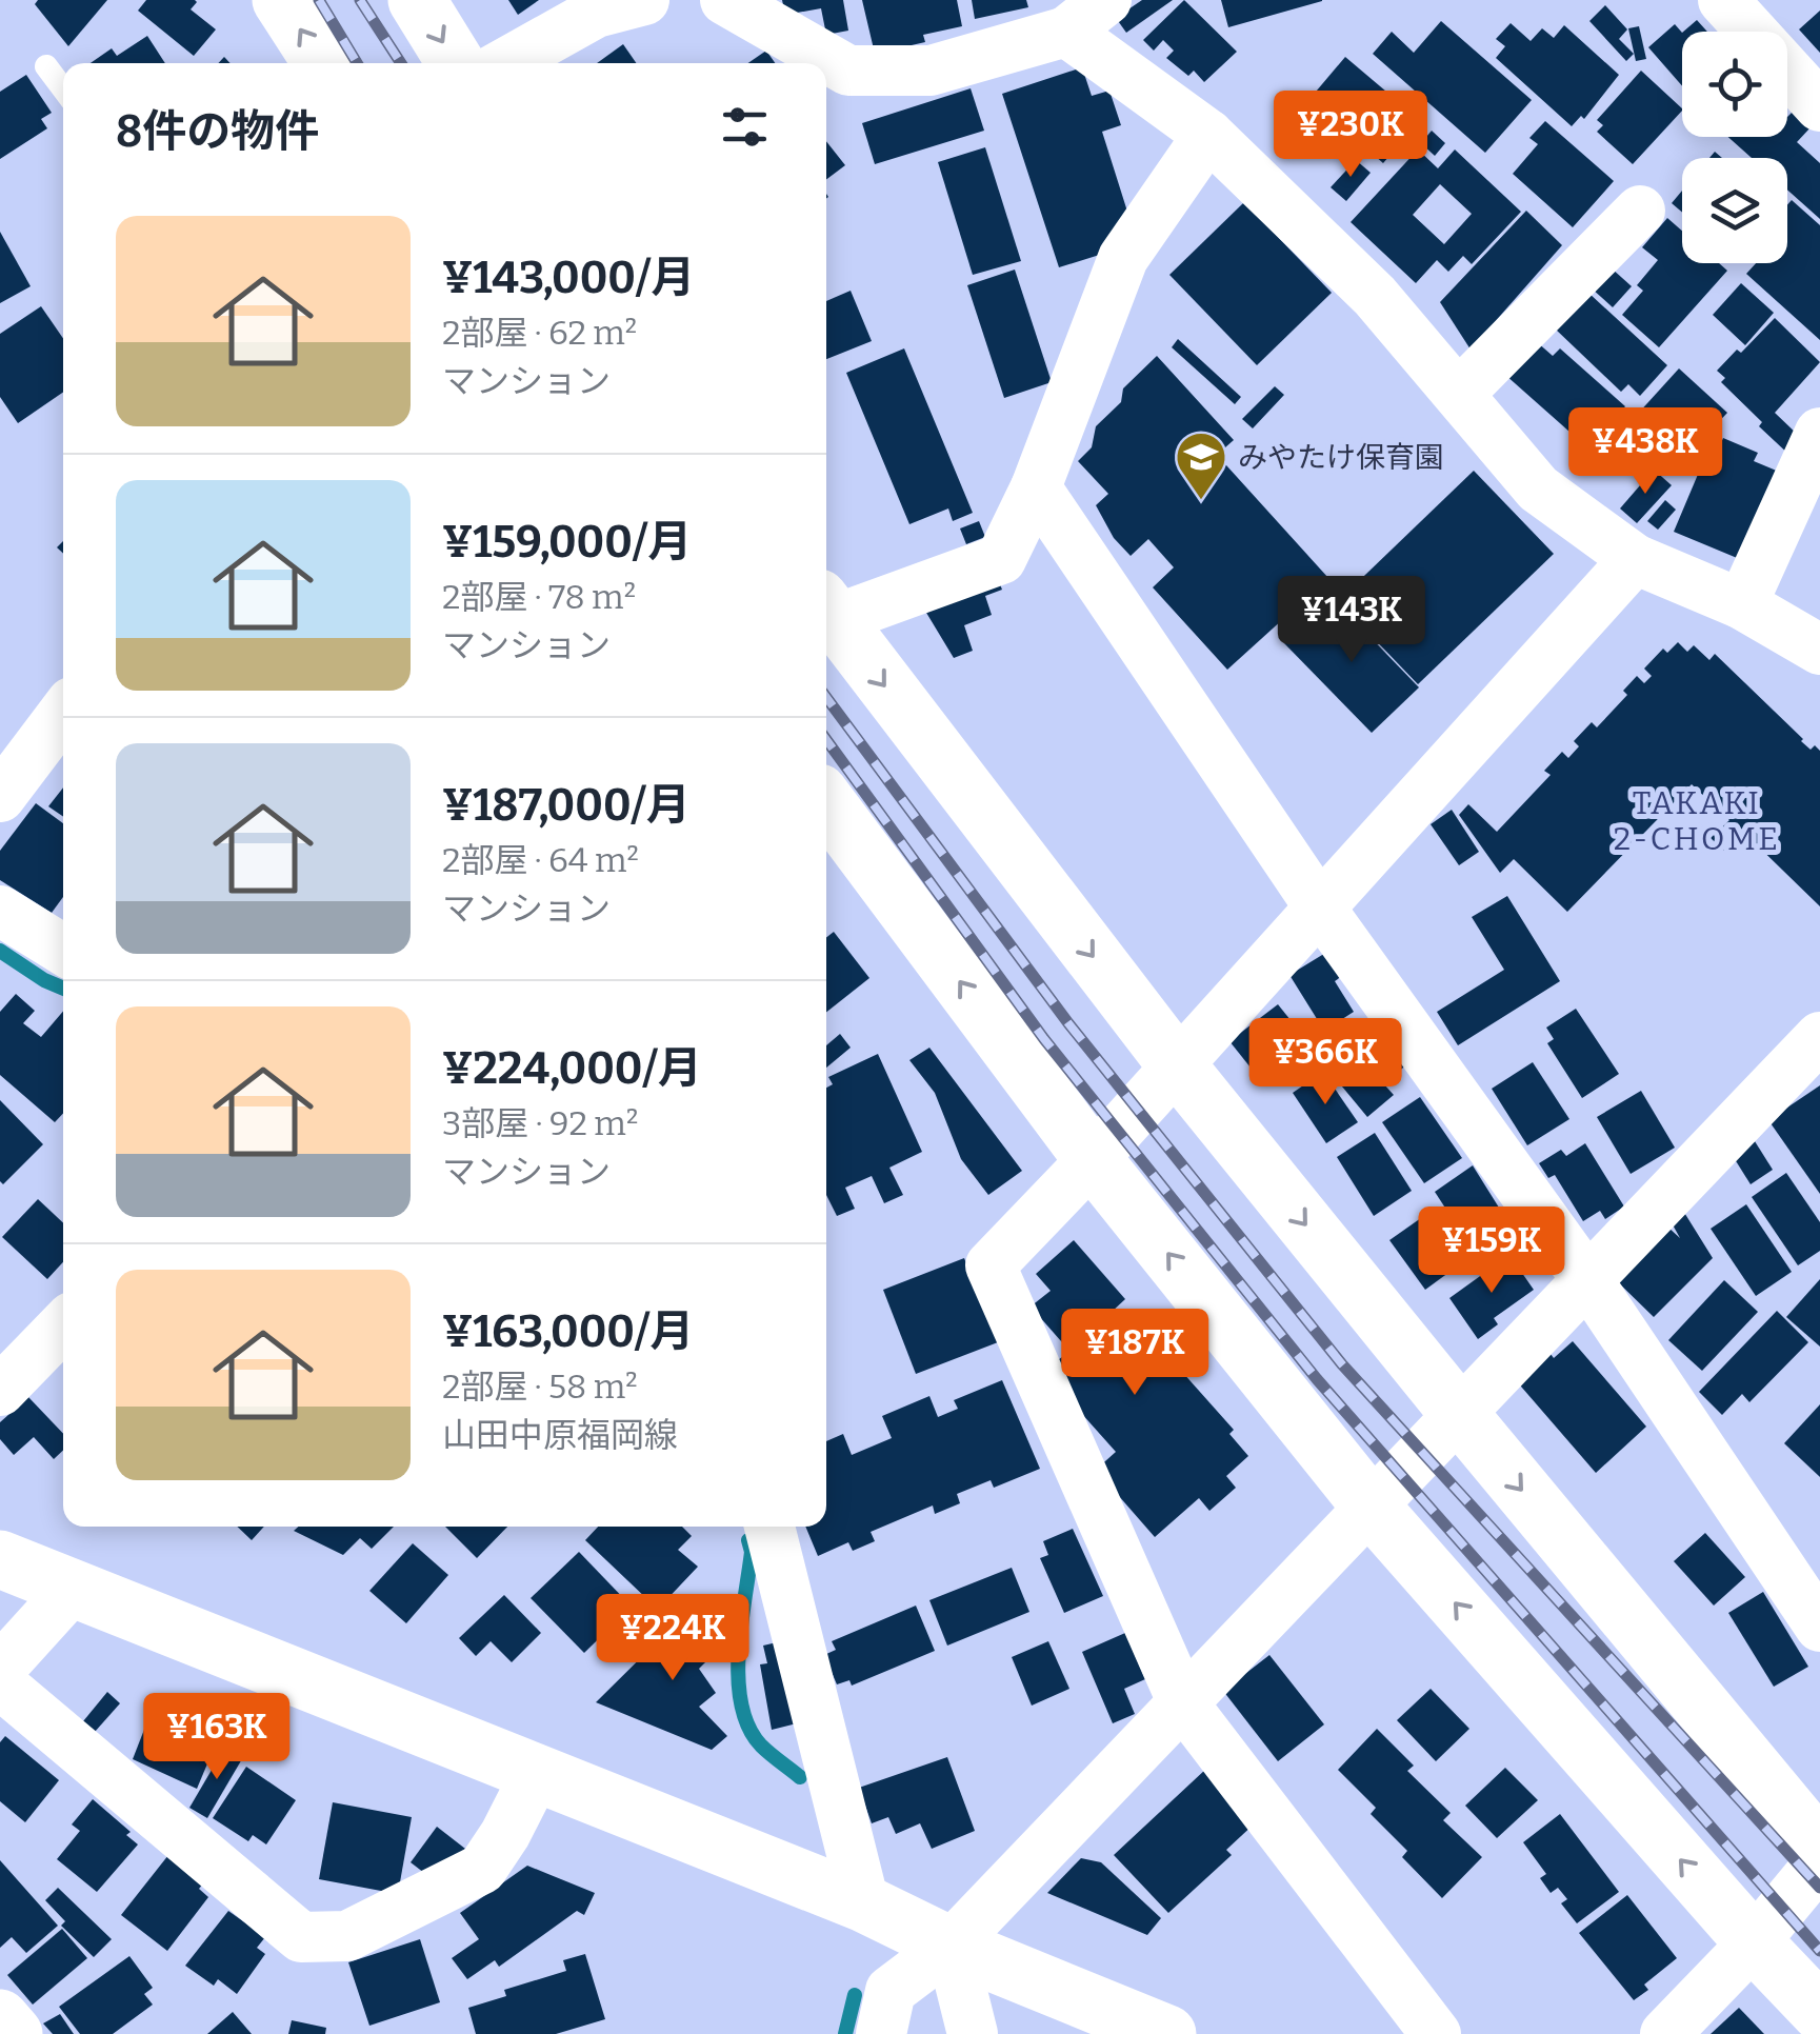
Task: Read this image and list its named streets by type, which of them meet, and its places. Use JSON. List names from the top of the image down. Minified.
{"districts":["TAKAKI 2-CHOME"],"places":{"school or university":["みやたけ保育園"]},"page":{"heading":"8件の物件","price":["¥230K","¥438K","¥143K","¥366K","¥159K","¥187K","¥224K","¥163K"],"list":[{"name":"¥143,000/月","note":"2部屋 · 62 m² · マンション"},{"name":"¥159,000/月","note":"2部屋 · 78 m² · マンション"},{"name":"¥187,000/月","note":"2部屋 · 64 m² · マンション"},{"name":"¥224,000/月","note":"3部屋 · 92 m² · マンション"},{"name":"¥163,000/月","note":"2部屋 · 58 m² · 山田中原福岡線"}]}}
